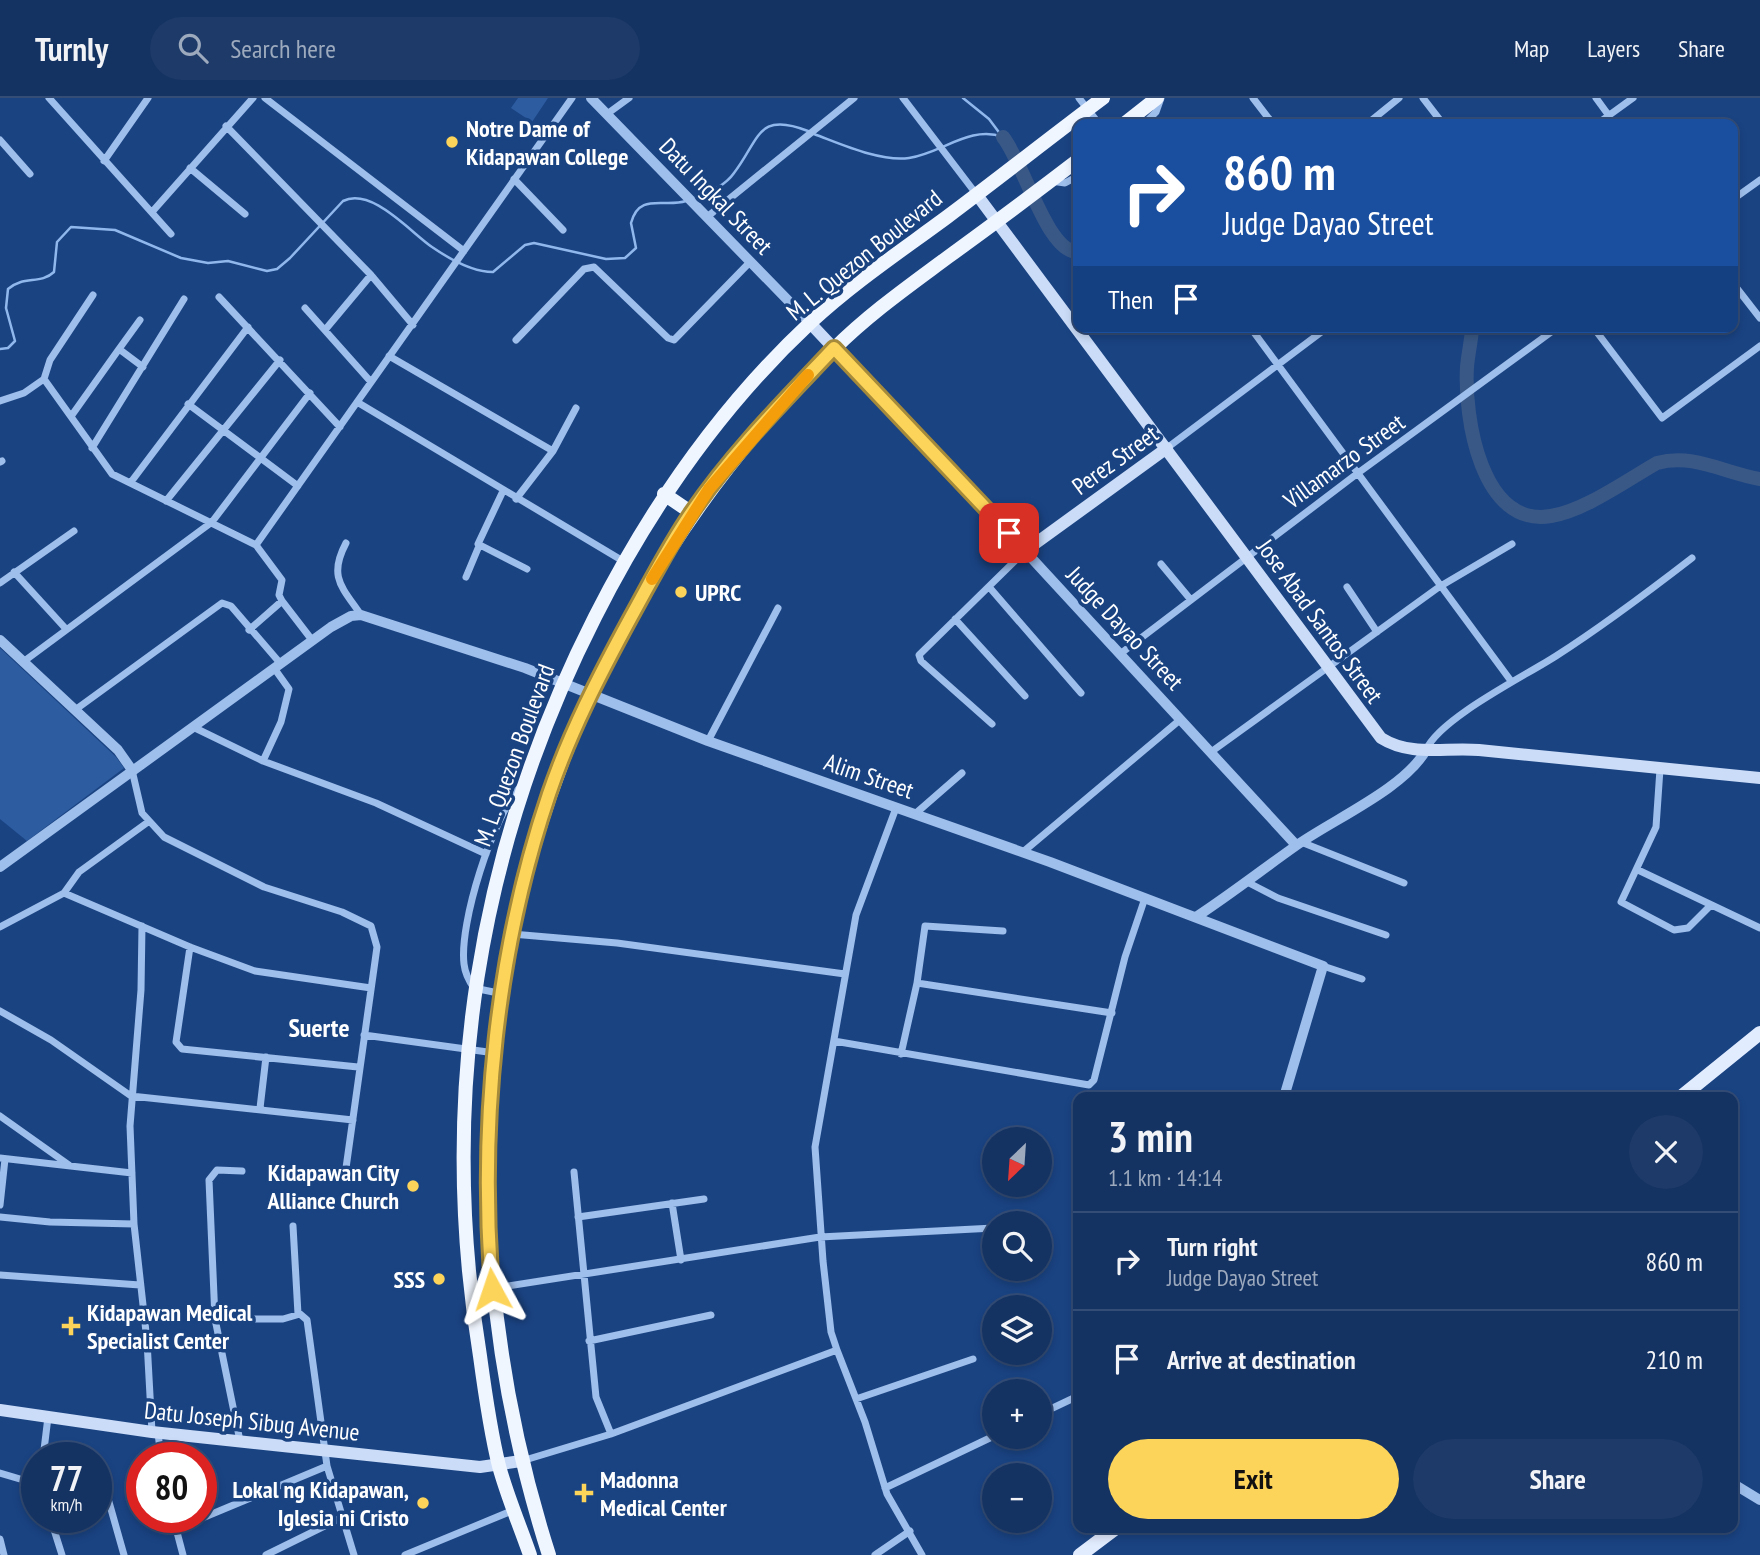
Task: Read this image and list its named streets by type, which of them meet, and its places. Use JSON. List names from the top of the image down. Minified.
{"streets":{"highway":["M. L. Quezon Boulevard"],"main road":["Perez Street","Jose Abad Santos Street","Judge Dayao Street","Datu Joseph Sibug Avenue"],"street":["Datu Ingkal Street","Villamarzo Street","Alim Street"]},"crossings":[["Datu Ingkal Street","M. L. Quezon Boulevard"],["Datu Ingkal Street","Judge Dayao Street"],["M. L. Quezon Boulevard","Jose Abad Santos Street"],["M. L. Quezon Boulevard","Judge Dayao Street"],["M. L. Quezon Boulevard","Alim Street"],["M. L. Quezon Boulevard","Datu Joseph Sibug Avenue"],["Perez Street","Jose Abad Santos Street"],["Perez Street","Judge Dayao Street"],["Villamarzo Street","Jose Abad Santos Street"],["Villamarzo Street","Judge Dayao Street"]],"districts":["Suerte"],"places":{"other":["Notre Dame of Kidapawan College","UPRC","Kidapawan City Alliance Church","SSS","Lokal ng Kidapawan, Iglesia ni Cristo"],"health":["Kidapawan Medical Specialist Center","Madonna Medical Center"]},"north":"bottom left","page":{"header":"Turnly","search":"Search here","nav":["Map","Layers","Share"],"turn":["860 m","Judge Dayao Street"],"then":"Then","heading":["3 min","1.1 km · 14:14"],"map_buttons":["+","−"],"list":[{"name":"Turn right","note":"Judge Dayao Street","value":"860 m"},{"name":"Arrive at destination","value":"210 m"}],"buttons":["Exit","Share"],"speed":"77 km/h","limit":"80"}}
